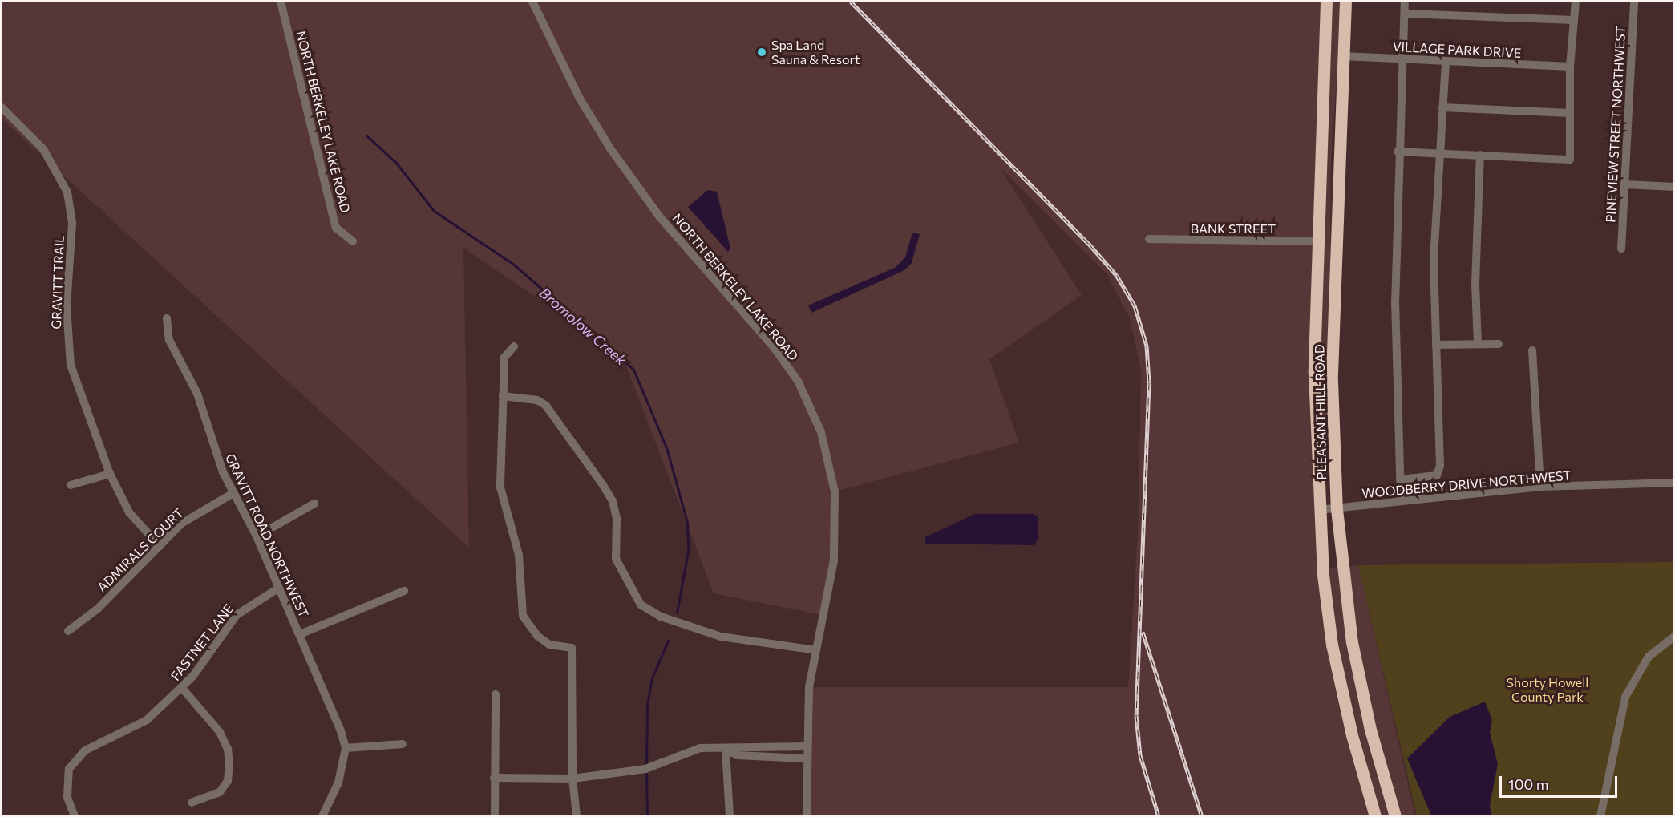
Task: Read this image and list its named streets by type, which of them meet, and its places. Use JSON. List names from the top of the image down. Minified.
{"streets":{"highway":["PLEASANT HILL ROAD"],"street":["VILLAGE PARK DRIVE","NORTH BERKELEY LAKE ROAD","PINEVIEW STREET NORTHWEST","BANK STREET","GRAVITT TRAIL","WOODBERRY DRIVE NORTHWEST","GRAVITT ROAD NORTHWEST","ADMIRALS COURT","FASTNET LANE"]},"crossings":[["VILLAGE PARK DRIVE","PLEASANT HILL ROAD"],["BANK STREET","PLEASANT HILL ROAD"],["GRAVITT TRAIL","ADMIRALS COURT"],["PLEASANT HILL ROAD","WOODBERRY DRIVE NORTHWEST"],["GRAVITT ROAD NORTHWEST","ADMIRALS COURT"],["GRAVITT ROAD NORTHWEST","FASTNET LANE"]],"water":["Bromolow Creek"],"parks":["Shorty Howell County Park"],"places":["Spa Land Sauna & Resort"],"scale_bar":"100 m"}
